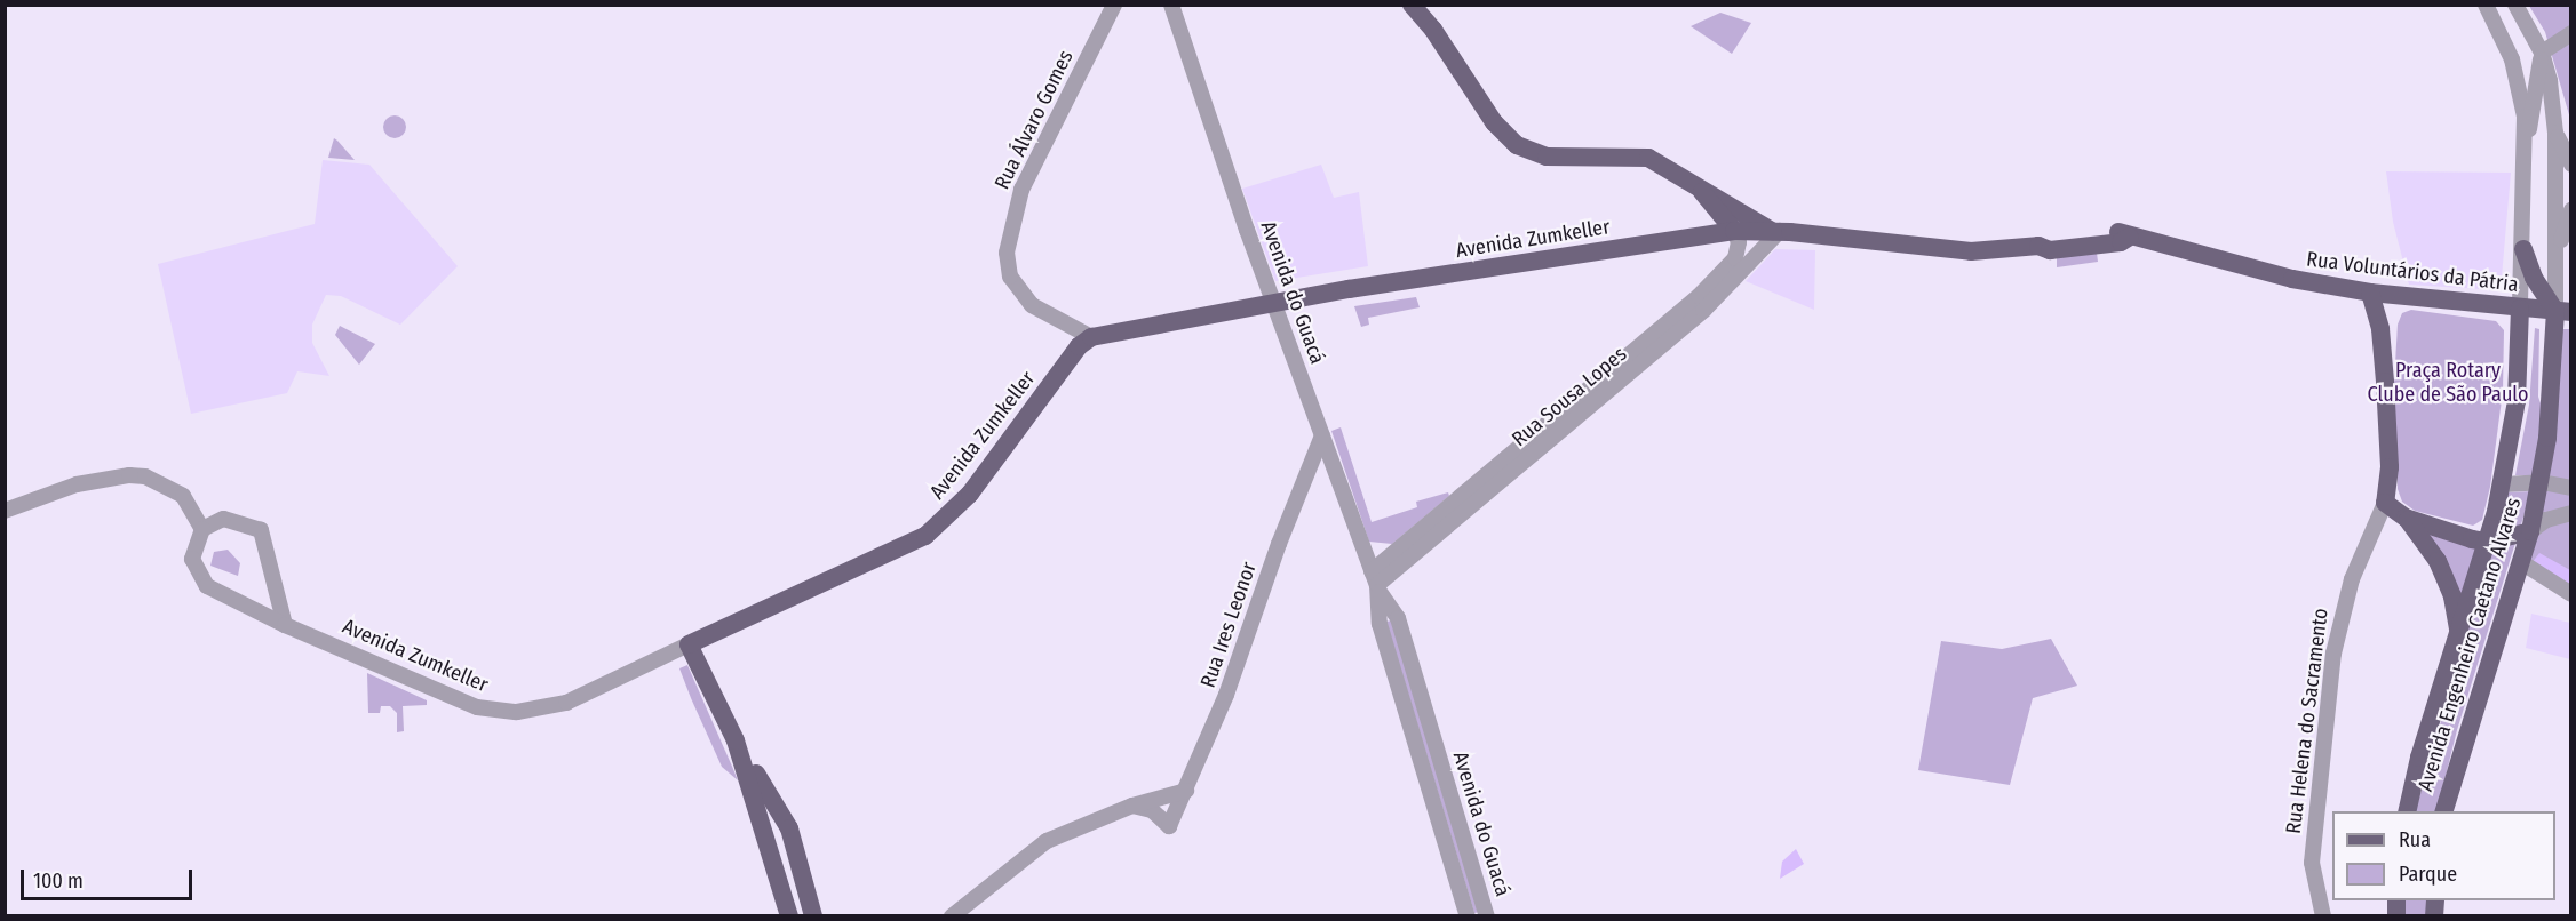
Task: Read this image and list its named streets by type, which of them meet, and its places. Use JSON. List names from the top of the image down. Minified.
{"streets":{"main road":["Avenida Zumkeller","Rua Voluntários da Pátria","Avenida Engenheiro Caetano Alvares","Rua Helena do Sacramento"],"street":["Rua Álvaro Gomes","Avenida do Guacá","Rua Sousa Lopes","Rua Ires Leonor"]},"crossings":[["Rua Álvaro Gomes","Avenida Zumkeller"],["Avenida Zumkeller","Rua Voluntários da Pátria"],["Avenida Zumkeller","Avenida do Guacá"],["Rua Voluntários da Pátria","Rua Sousa Lopes"],["Rua Voluntários da Pátria","Avenida Engenheiro Caetano Alvares"],["Rua Voluntários da Pátria","Rua Helena do Sacramento"],["Avenida do Guacá","Rua Sousa Lopes"],["Avenida do Guacá","Rua Ires Leonor"]],"parks":["Praça Rotary Clube de São Paulo"],"legend":["Rua","Parque"],"scale_bar":"100 m"}
